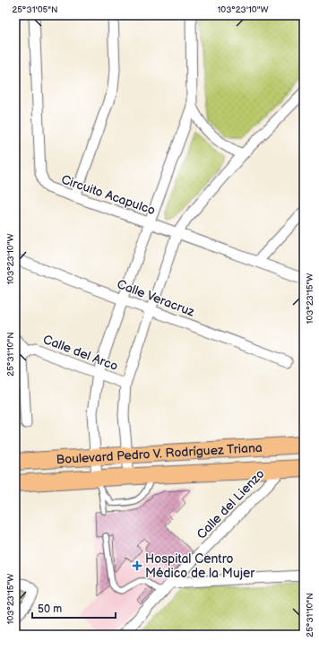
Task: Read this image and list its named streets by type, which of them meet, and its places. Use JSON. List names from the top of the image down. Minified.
{"streets":{"main road":["Boulevard Pedro V. Rodríguez Triana"],"street":["Circuito Acapulco","Calle Veracruz","Calle del Arco","Calle del Lienzo"]},"crossings":[["Boulevard Pedro V. Rodríguez Triana","Calle del Lienzo"]],"places":{"health":["Hospital Centro Médico de la Mujer"]},"scale_bar":"50 m","coordinates":["25°31'05\"N","103°23'10\"W","103°23'15\"W","25°31'10\"N"]}
